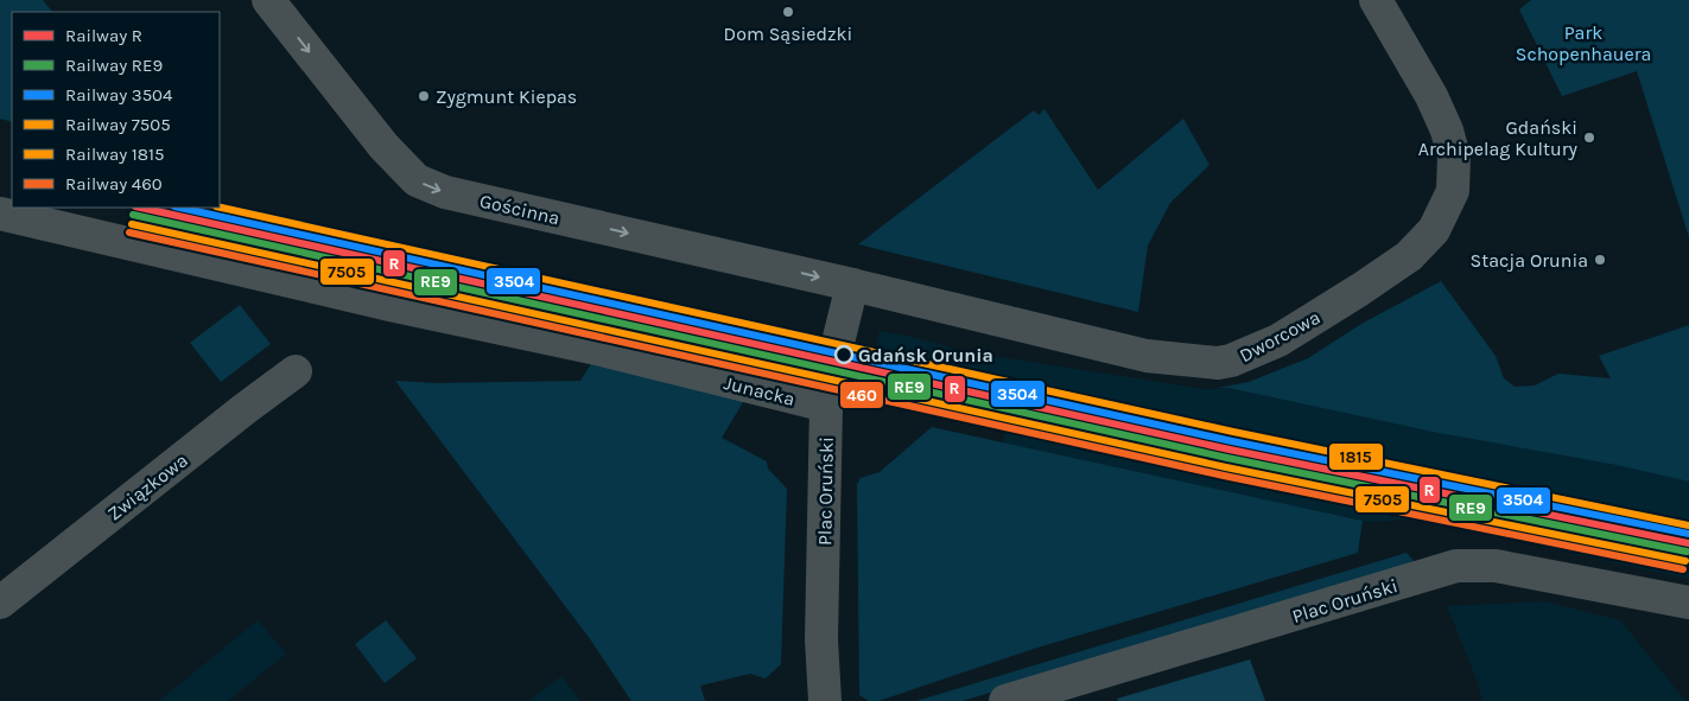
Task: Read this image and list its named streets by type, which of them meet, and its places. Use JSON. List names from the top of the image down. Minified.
{"streets":{"street":["Gościnna","Dworcowa","Junacka","Związkowa","Plac Oruński"]},"crossings":[["Gościnna","Dworcowa"],["Gościnna","Plac Oruński"],["Dworcowa","Plac Oruński"],["Junacka","Plac Oruński"]],"one_way":["Gościnna"],"parks":["Park Schopenhauera"],"places":["Dom Sąsiedzki","Zygmunt Kiepas","Gdański Archipelag Kultury","Stacja Orunia","Gdańsk Orunia"],"lines":["rail line 1815","rail line R","rail line 3504","rail line RE9","rail line 7505","rail line 460"],"legend":["Railway R","Railway RE9","Railway 3504","Railway 7505","Railway 1815","Railway 460"]}
